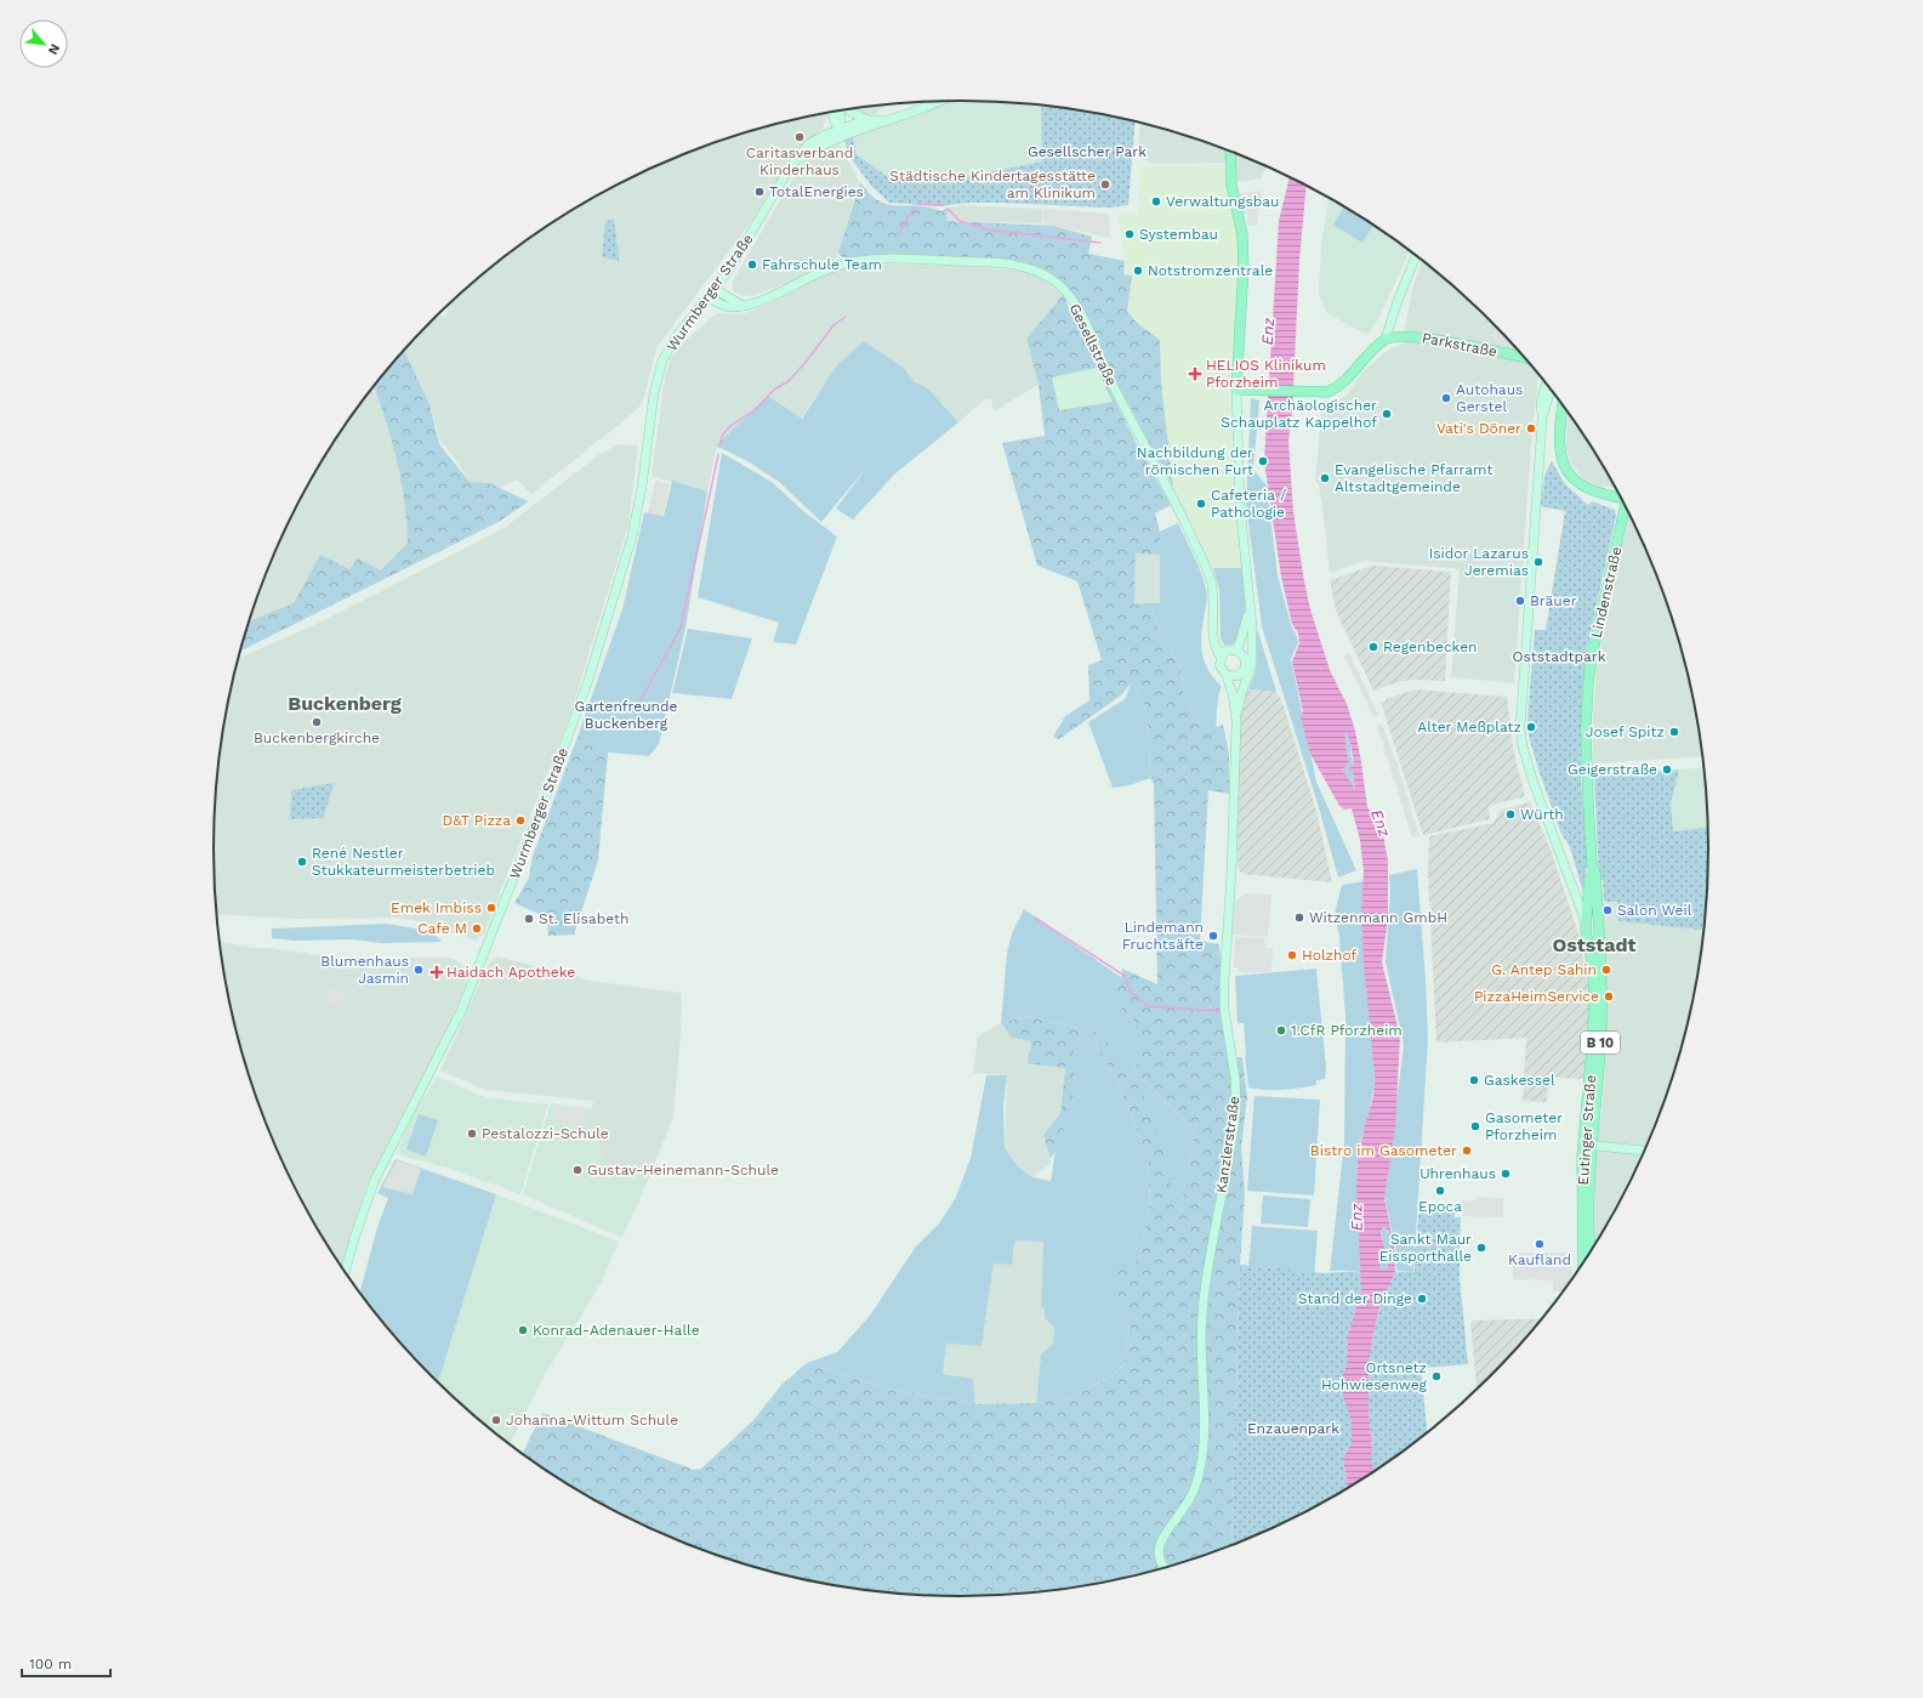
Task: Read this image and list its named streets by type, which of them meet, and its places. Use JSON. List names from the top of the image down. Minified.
{"streets":{"main road":["Wurmberger Straße","Gesellstraße","Parkstraße","Lindenstraße","B 10","Eutinger Straße","Kanzlerstraße"]},"crossings":[["Wurmberger Straße","Gesellstraße"],["Gesellstraße","Kanzlerstraße"],["Lindenstraße","Eutinger Straße"]],"districts":["Buckenberg","Oststadt"],"water":["Enz"],"parks":["Gesellscher Park","Oststadtpark","Gartenfreunde Buckenberg","Enzauenpark"],"places":{"other":["Caritasverband Kinderhaus","Städtische Kindertagesstätte am Klinikum","TotalEnergies","Verwaltungsbau","Systembau","Fahrschule Team","Notstromzentrale","Autohaus Gerstel","Archäologischer Schauplatz Kappelhof","Vati's Döner","Nachbildung der römischen Furt","Evangelische Pfarramt Altstadtgemeinde","Cafeteria / Pathologie","Isidor Lazarus Jeremias","Bräuer","Regenbecken","Buckenbergkirche","Alter Meßplatz","Josef Spitz","Geigerstraße","Würth","D&T Pizza","René Nestler Stukkateurmeisterbetrieb","Emek Imbiss","Salon Weil","Witzenmann GmbH","St. Elisabeth","Cafe M","Lindemann Fruchtsäfte","Holzhof","Blumenhaus Jasmin","G. Antep Sahin","PizzaHeimService","1.CfR Pforzheim","Gaskessel","Gasometer Pforzheim","Pestalozzi-Schule","Bistro im Gasometer","Gustav-Heinemann-Schule","Uhrenhaus","Epoca","Kaufland","Sankt Maur Eissporthalle","Stand der Dinge","Konrad-Adenauer-Halle","Ortsnetz Hohwiesenweg","Johanna-Wittum Schule"],"health":["HELIOS Klinikum Pforzheim","Haidach Apotheke"]},"scale_bar":"100 m","north":"bottom right"}
